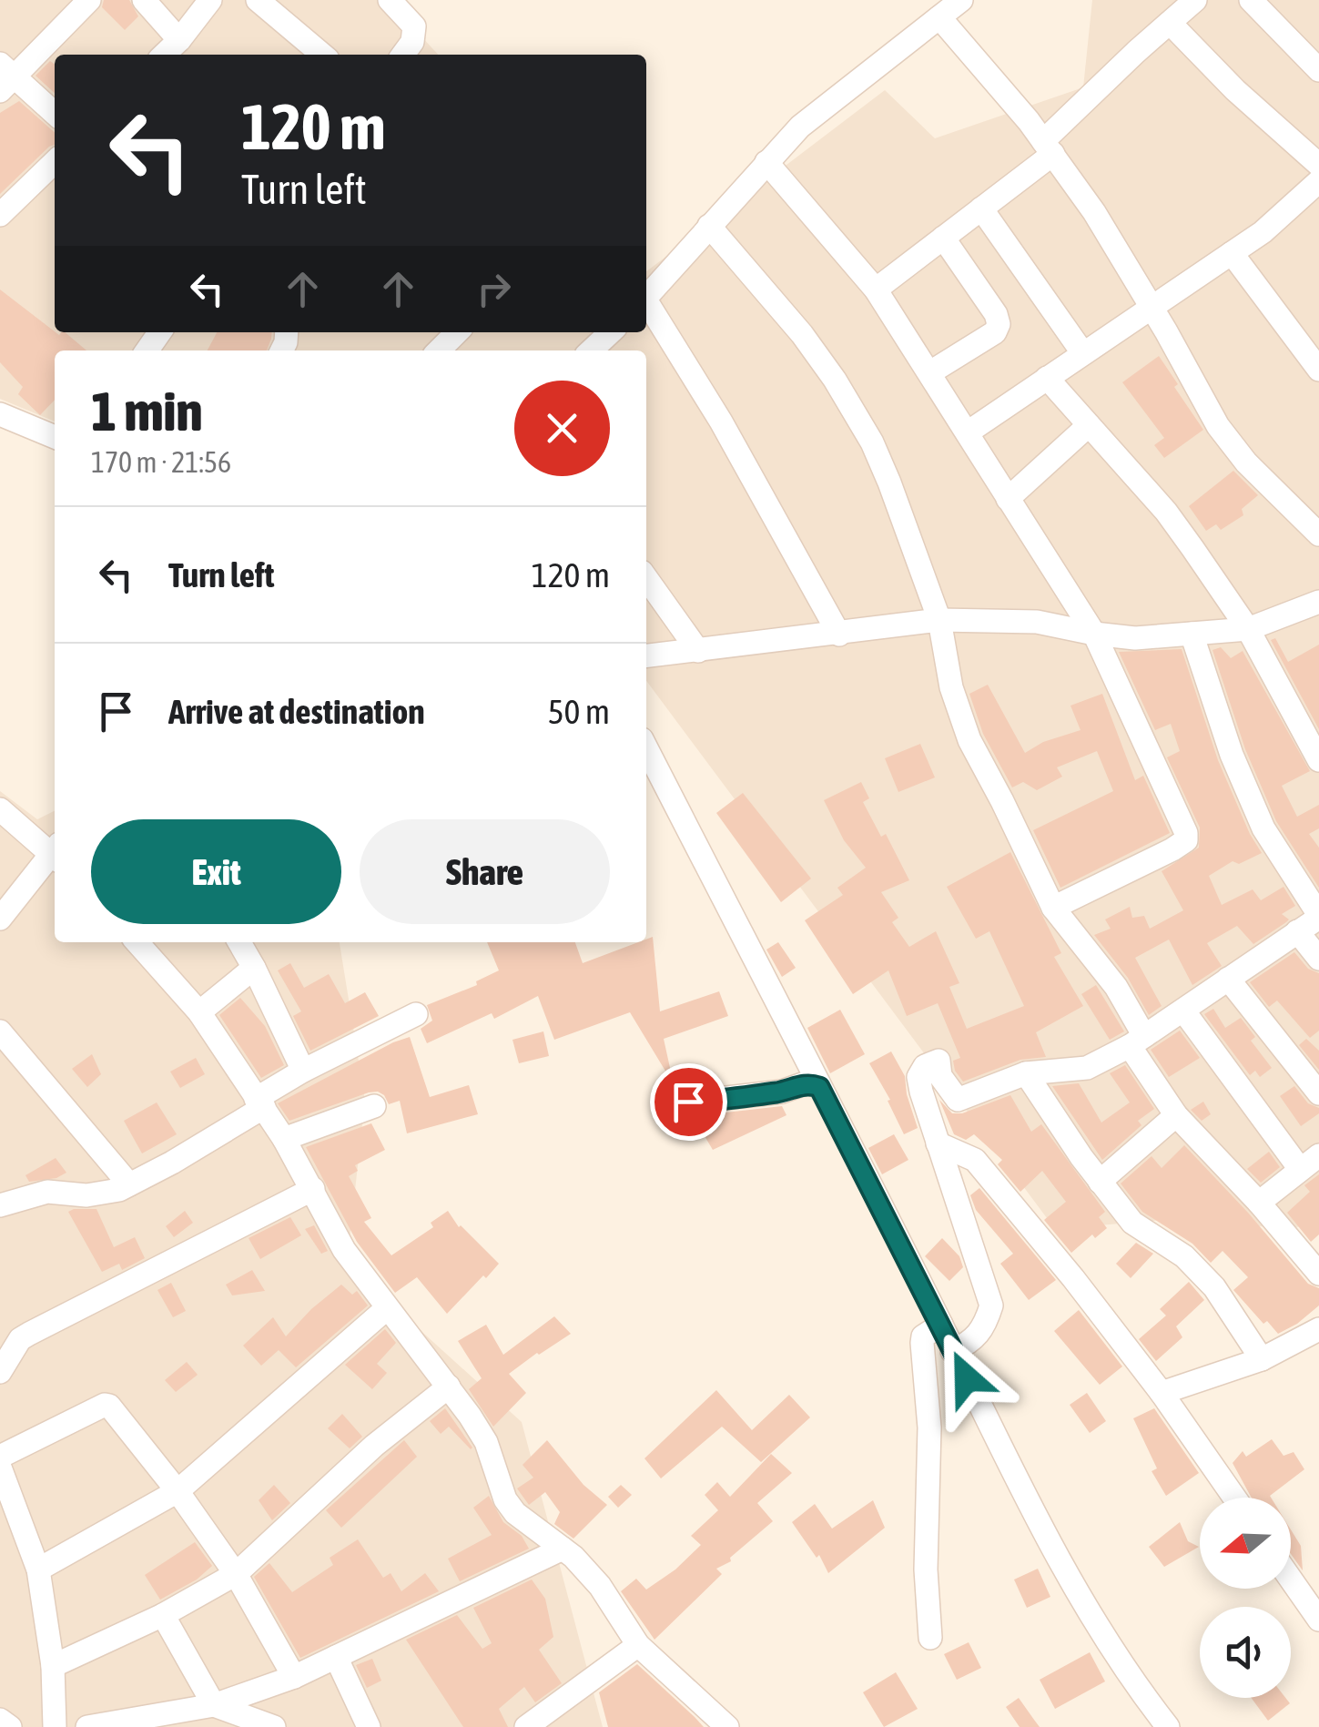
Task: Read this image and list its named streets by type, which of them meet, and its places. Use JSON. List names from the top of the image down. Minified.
{"north":"left","page":{"turn":["120 m","Turn left"],"heading":["1 min","170 m · 21:56"],"list":[{"name":"Turn left","value":"120 m"},{"name":"Arrive at destination","value":"50 m"}],"buttons":["Exit","Share"]}}
